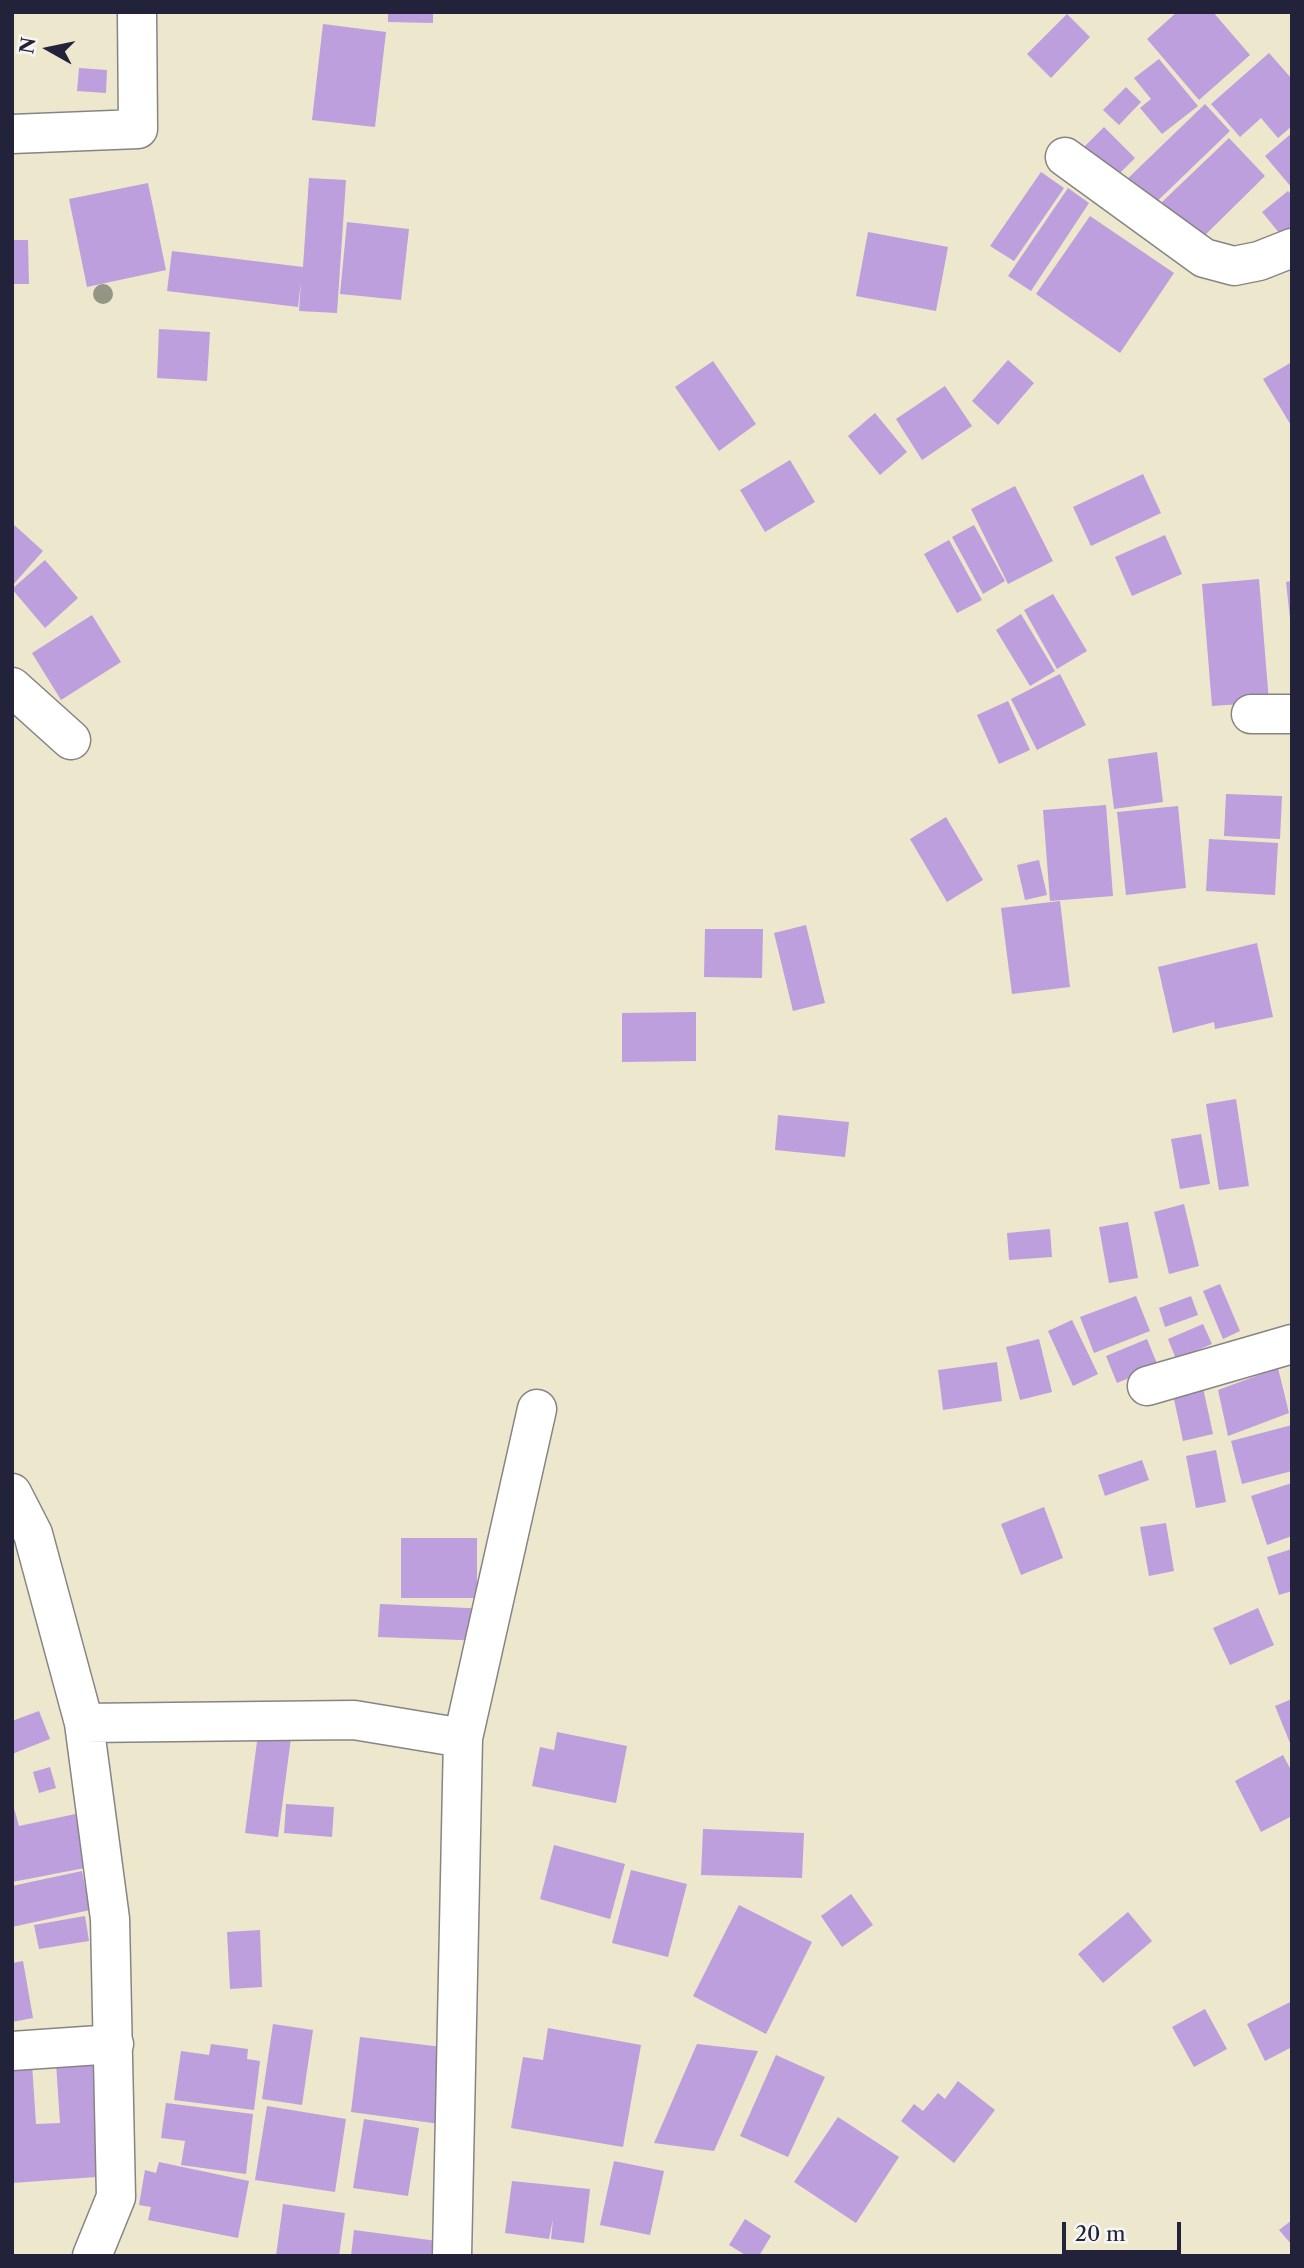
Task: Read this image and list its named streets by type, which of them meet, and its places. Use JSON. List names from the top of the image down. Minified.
{"scale_bar":"20 m","north":"left"}
